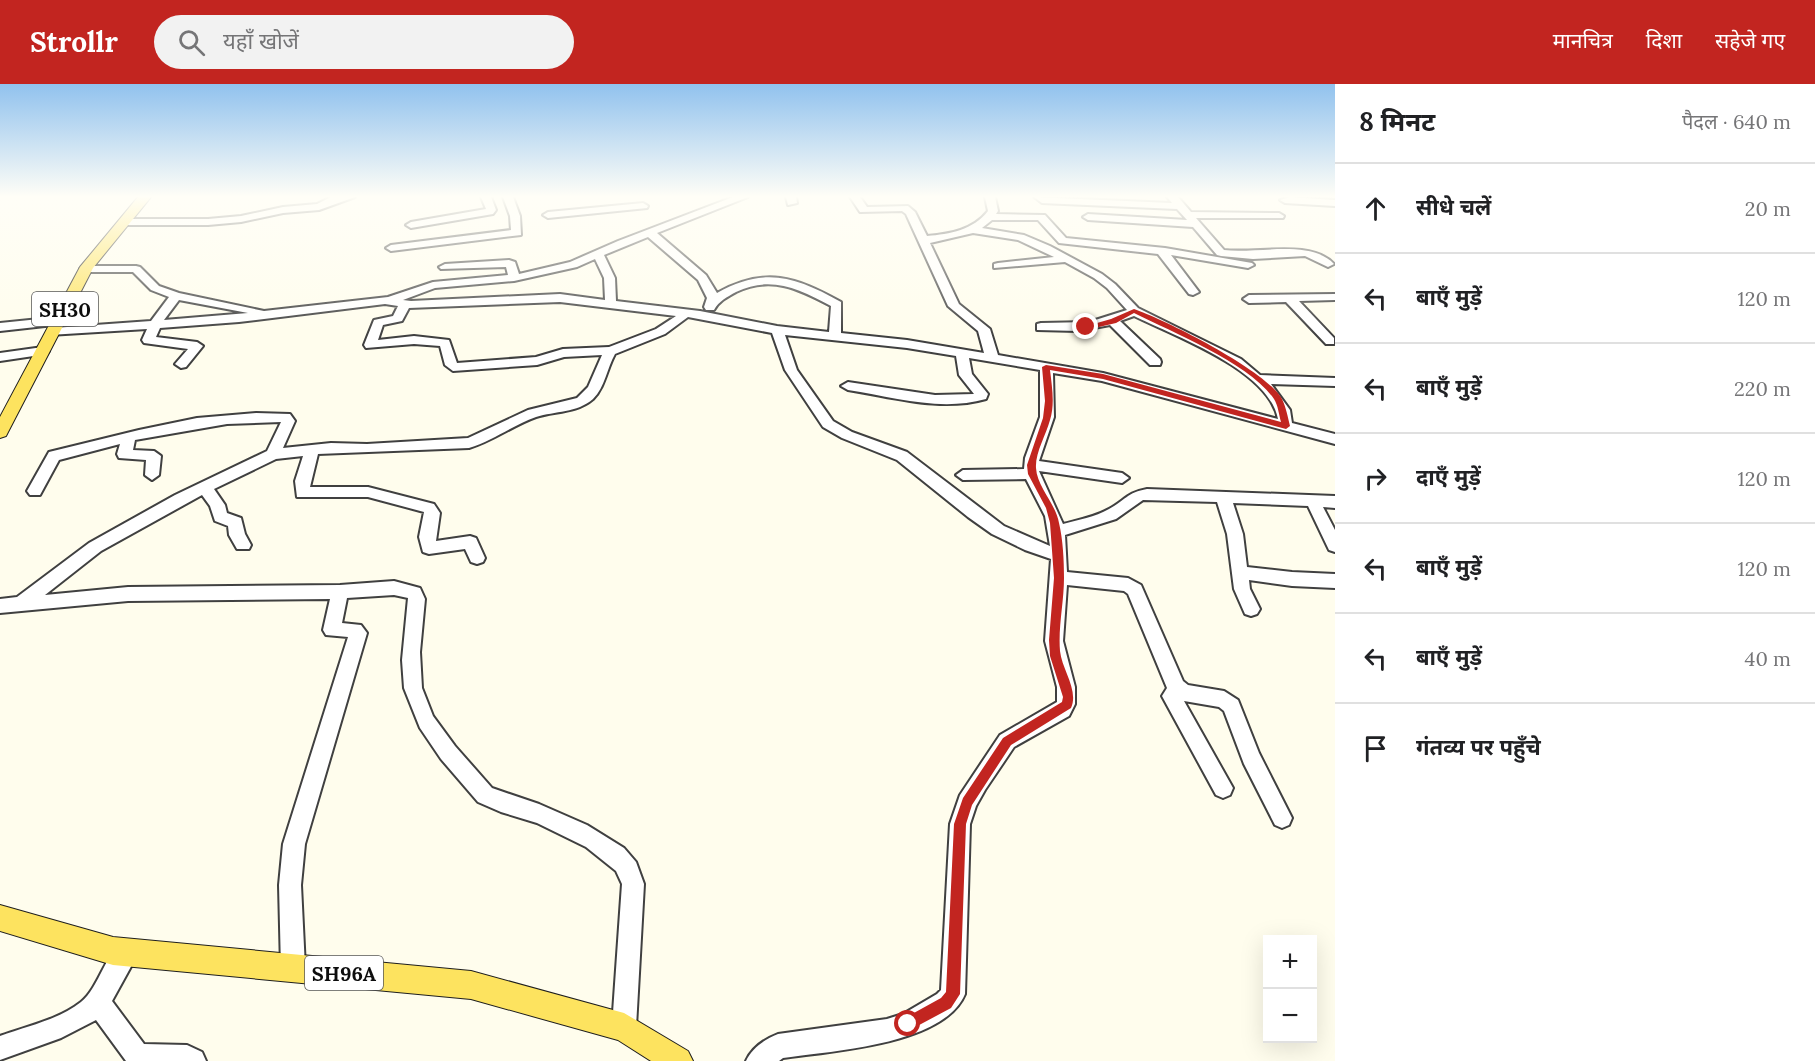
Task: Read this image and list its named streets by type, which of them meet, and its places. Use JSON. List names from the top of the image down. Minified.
{"streets":{"main road":["SH30","SH96A"]},"page":{"header":"Strollr","search":"यहाँ खोजें","nav":["मानचित्र","दिशा","सहेजे गए"],"heading":["8 मिनट","पैदल · 640 m"],"list":[["सीधे चलें","20 m"],["बाएँ मुड़ें","120 m"],["बाएँ मुड़ें","220 m"],["दाएँ मुड़ें","120 m"],["बाएँ मुड़ें","120 m"],["बाएँ मुड़ें","40 m"],"गंतव्य पर पहुँचे"],"map_buttons":["+","−"]}}
